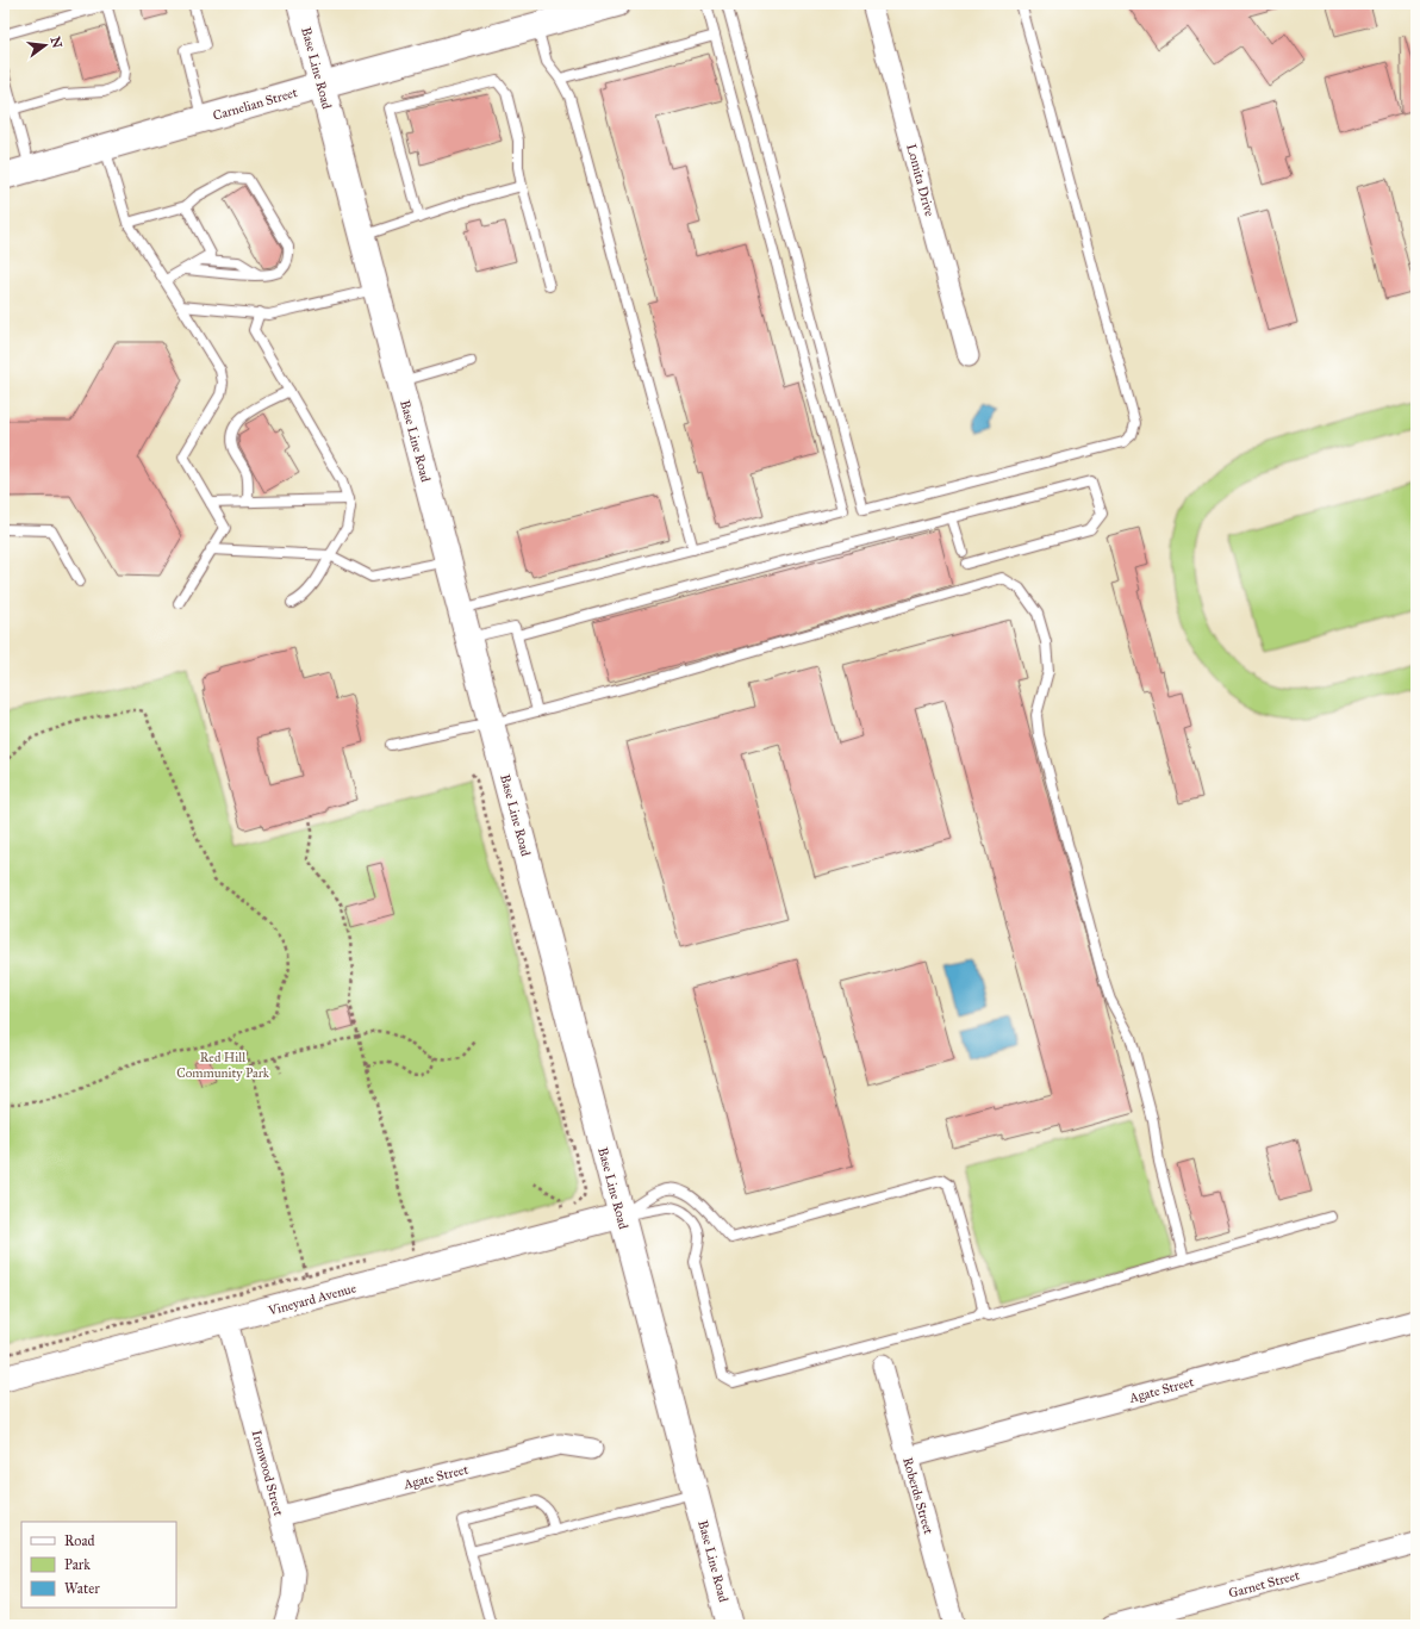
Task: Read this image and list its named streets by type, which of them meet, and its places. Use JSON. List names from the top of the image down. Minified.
{"streets":{"main road":["Base Line Road","Carnelian Street"],"street":["Lomita Drive","Vineyard Avenue","Agate Street","Ironwood Street","Roberds Street","Garnet Street"]},"crossings":[["Base Line Road","Carnelian Street"],["Base Line Road","Vineyard Avenue"],["Vineyard Avenue","Ironwood Street"],["Agate Street","Ironwood Street"],["Agate Street","Roberds Street"]],"parks":["Red Hill Community Park"],"legend":["Road","Park","Water"],"north":"right"}
